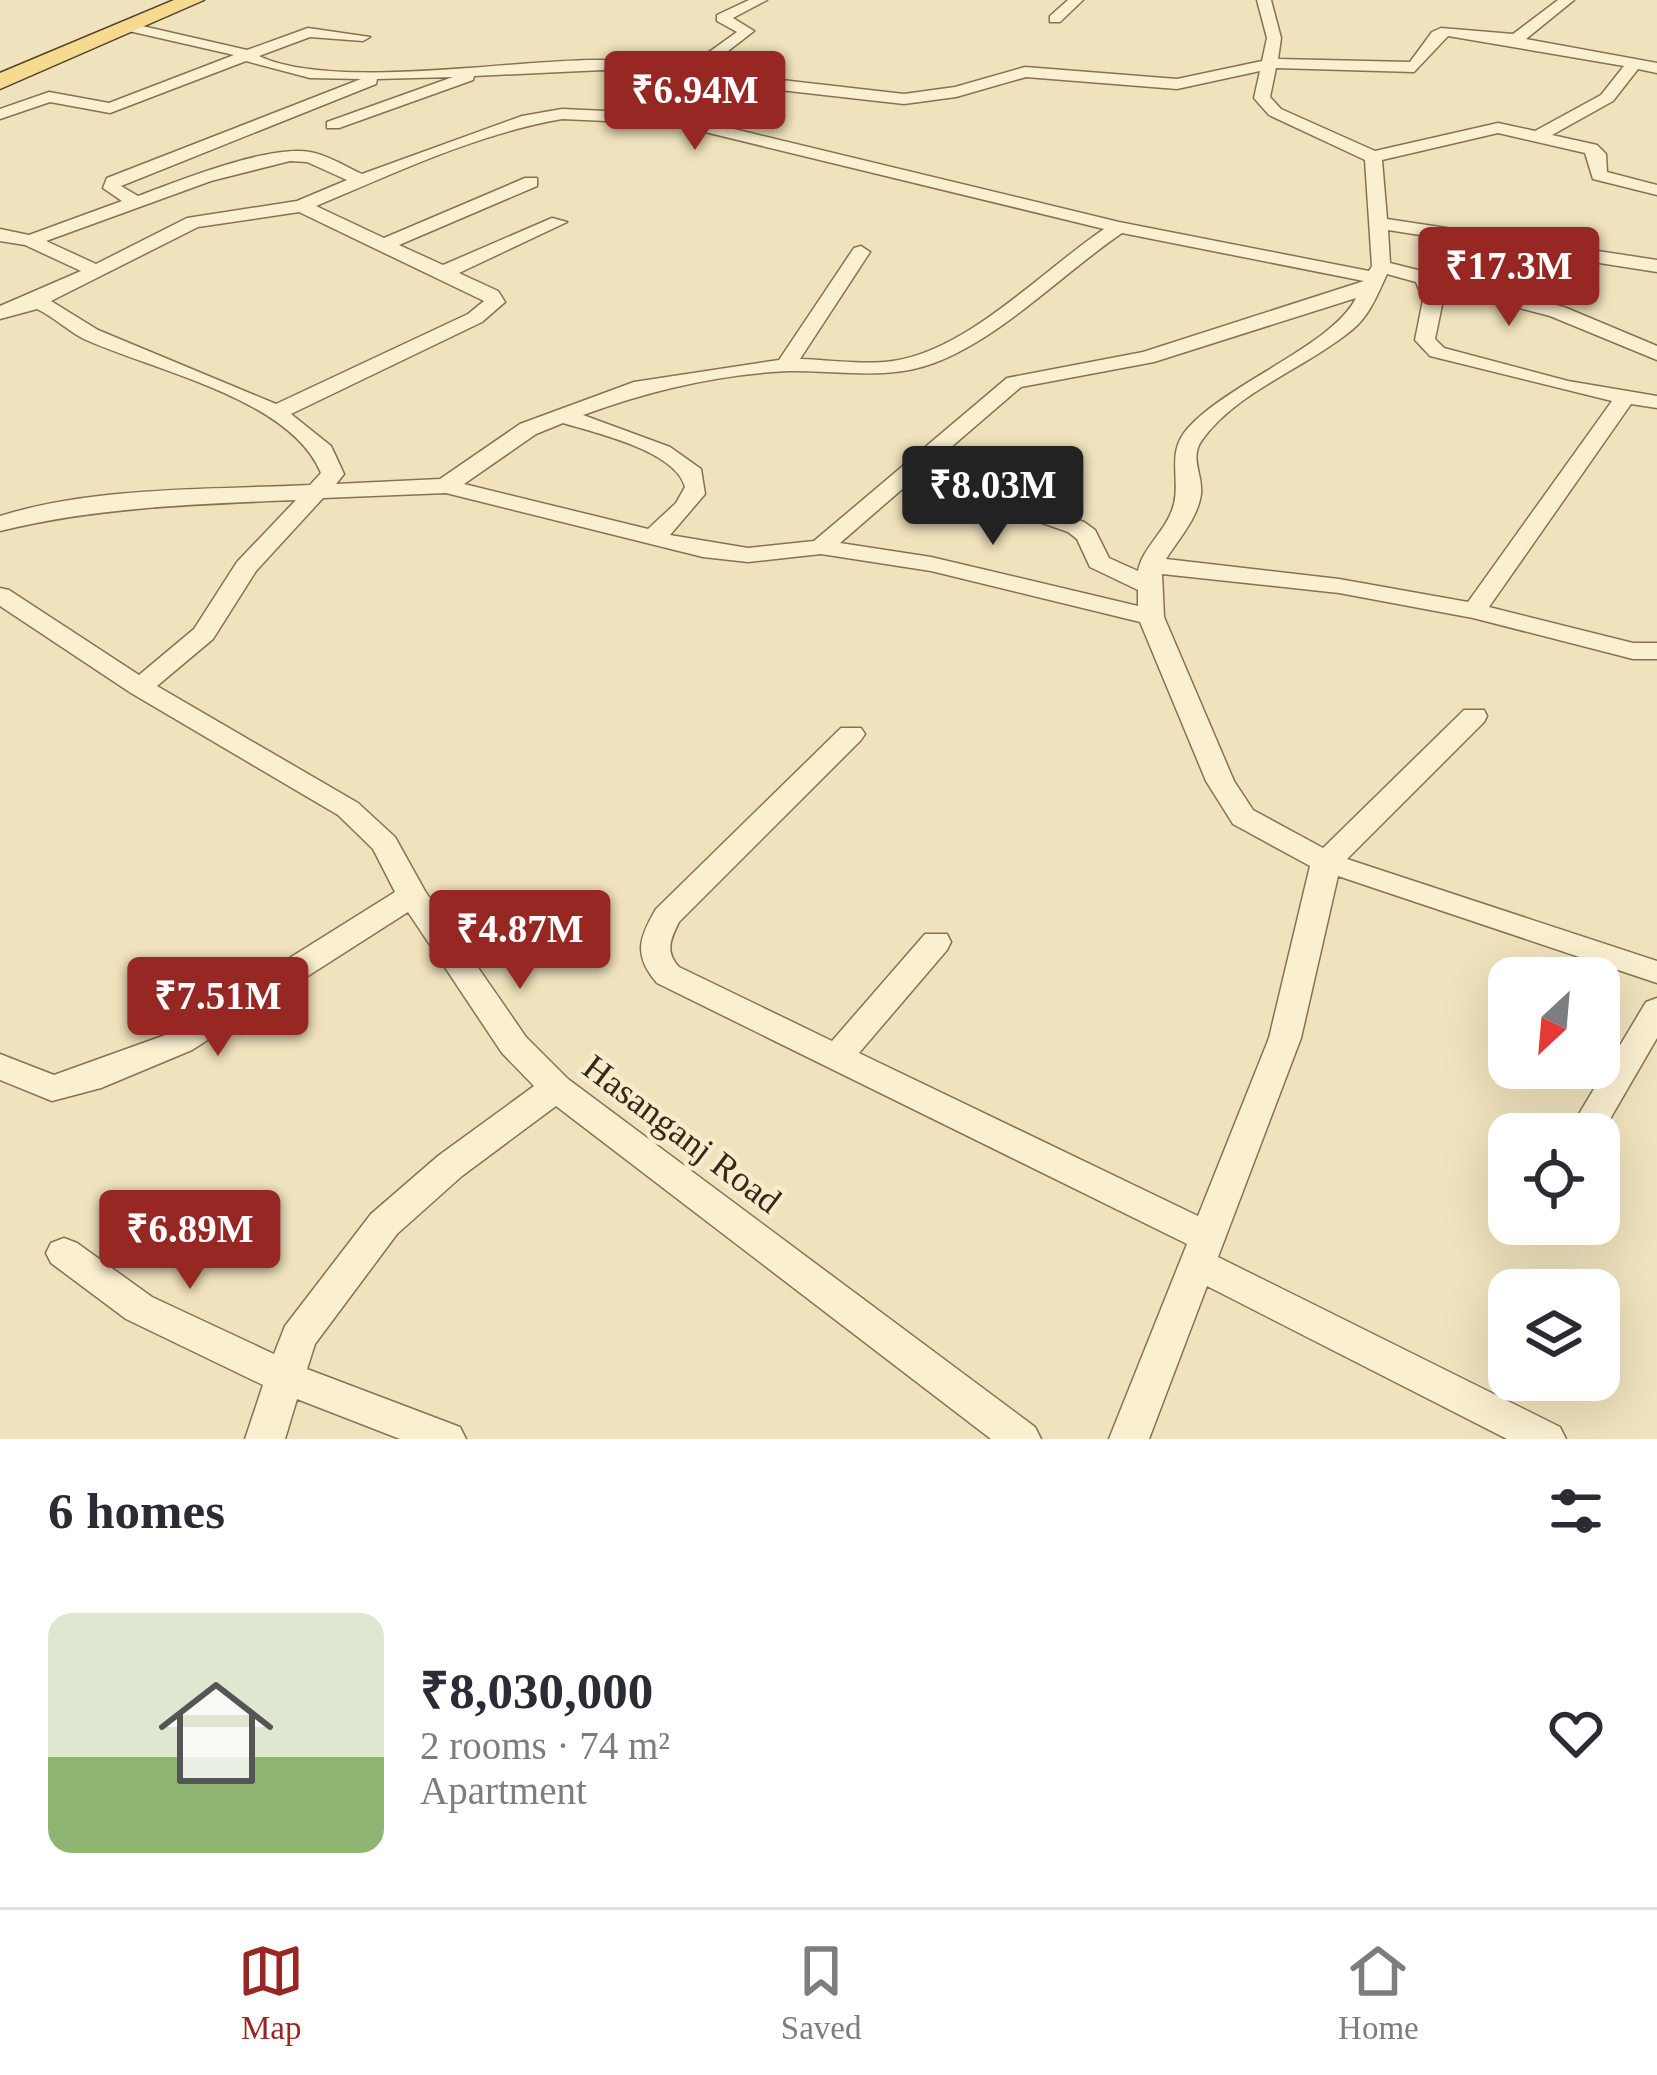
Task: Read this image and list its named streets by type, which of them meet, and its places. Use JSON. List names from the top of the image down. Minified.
{"streets":{"street":["Hasanganj Road"]},"north":"bottom left","page":{"price":["₹6.94M","₹17.3M","₹8.03M","₹4.87M","₹7.51M","₹6.89M"],"heading":"6 homes","list":[{"name":"₹8,030,000","note":"2 rooms · 74 m² · Apartment"}],"tabs":["Map","Saved","Home"]}}
